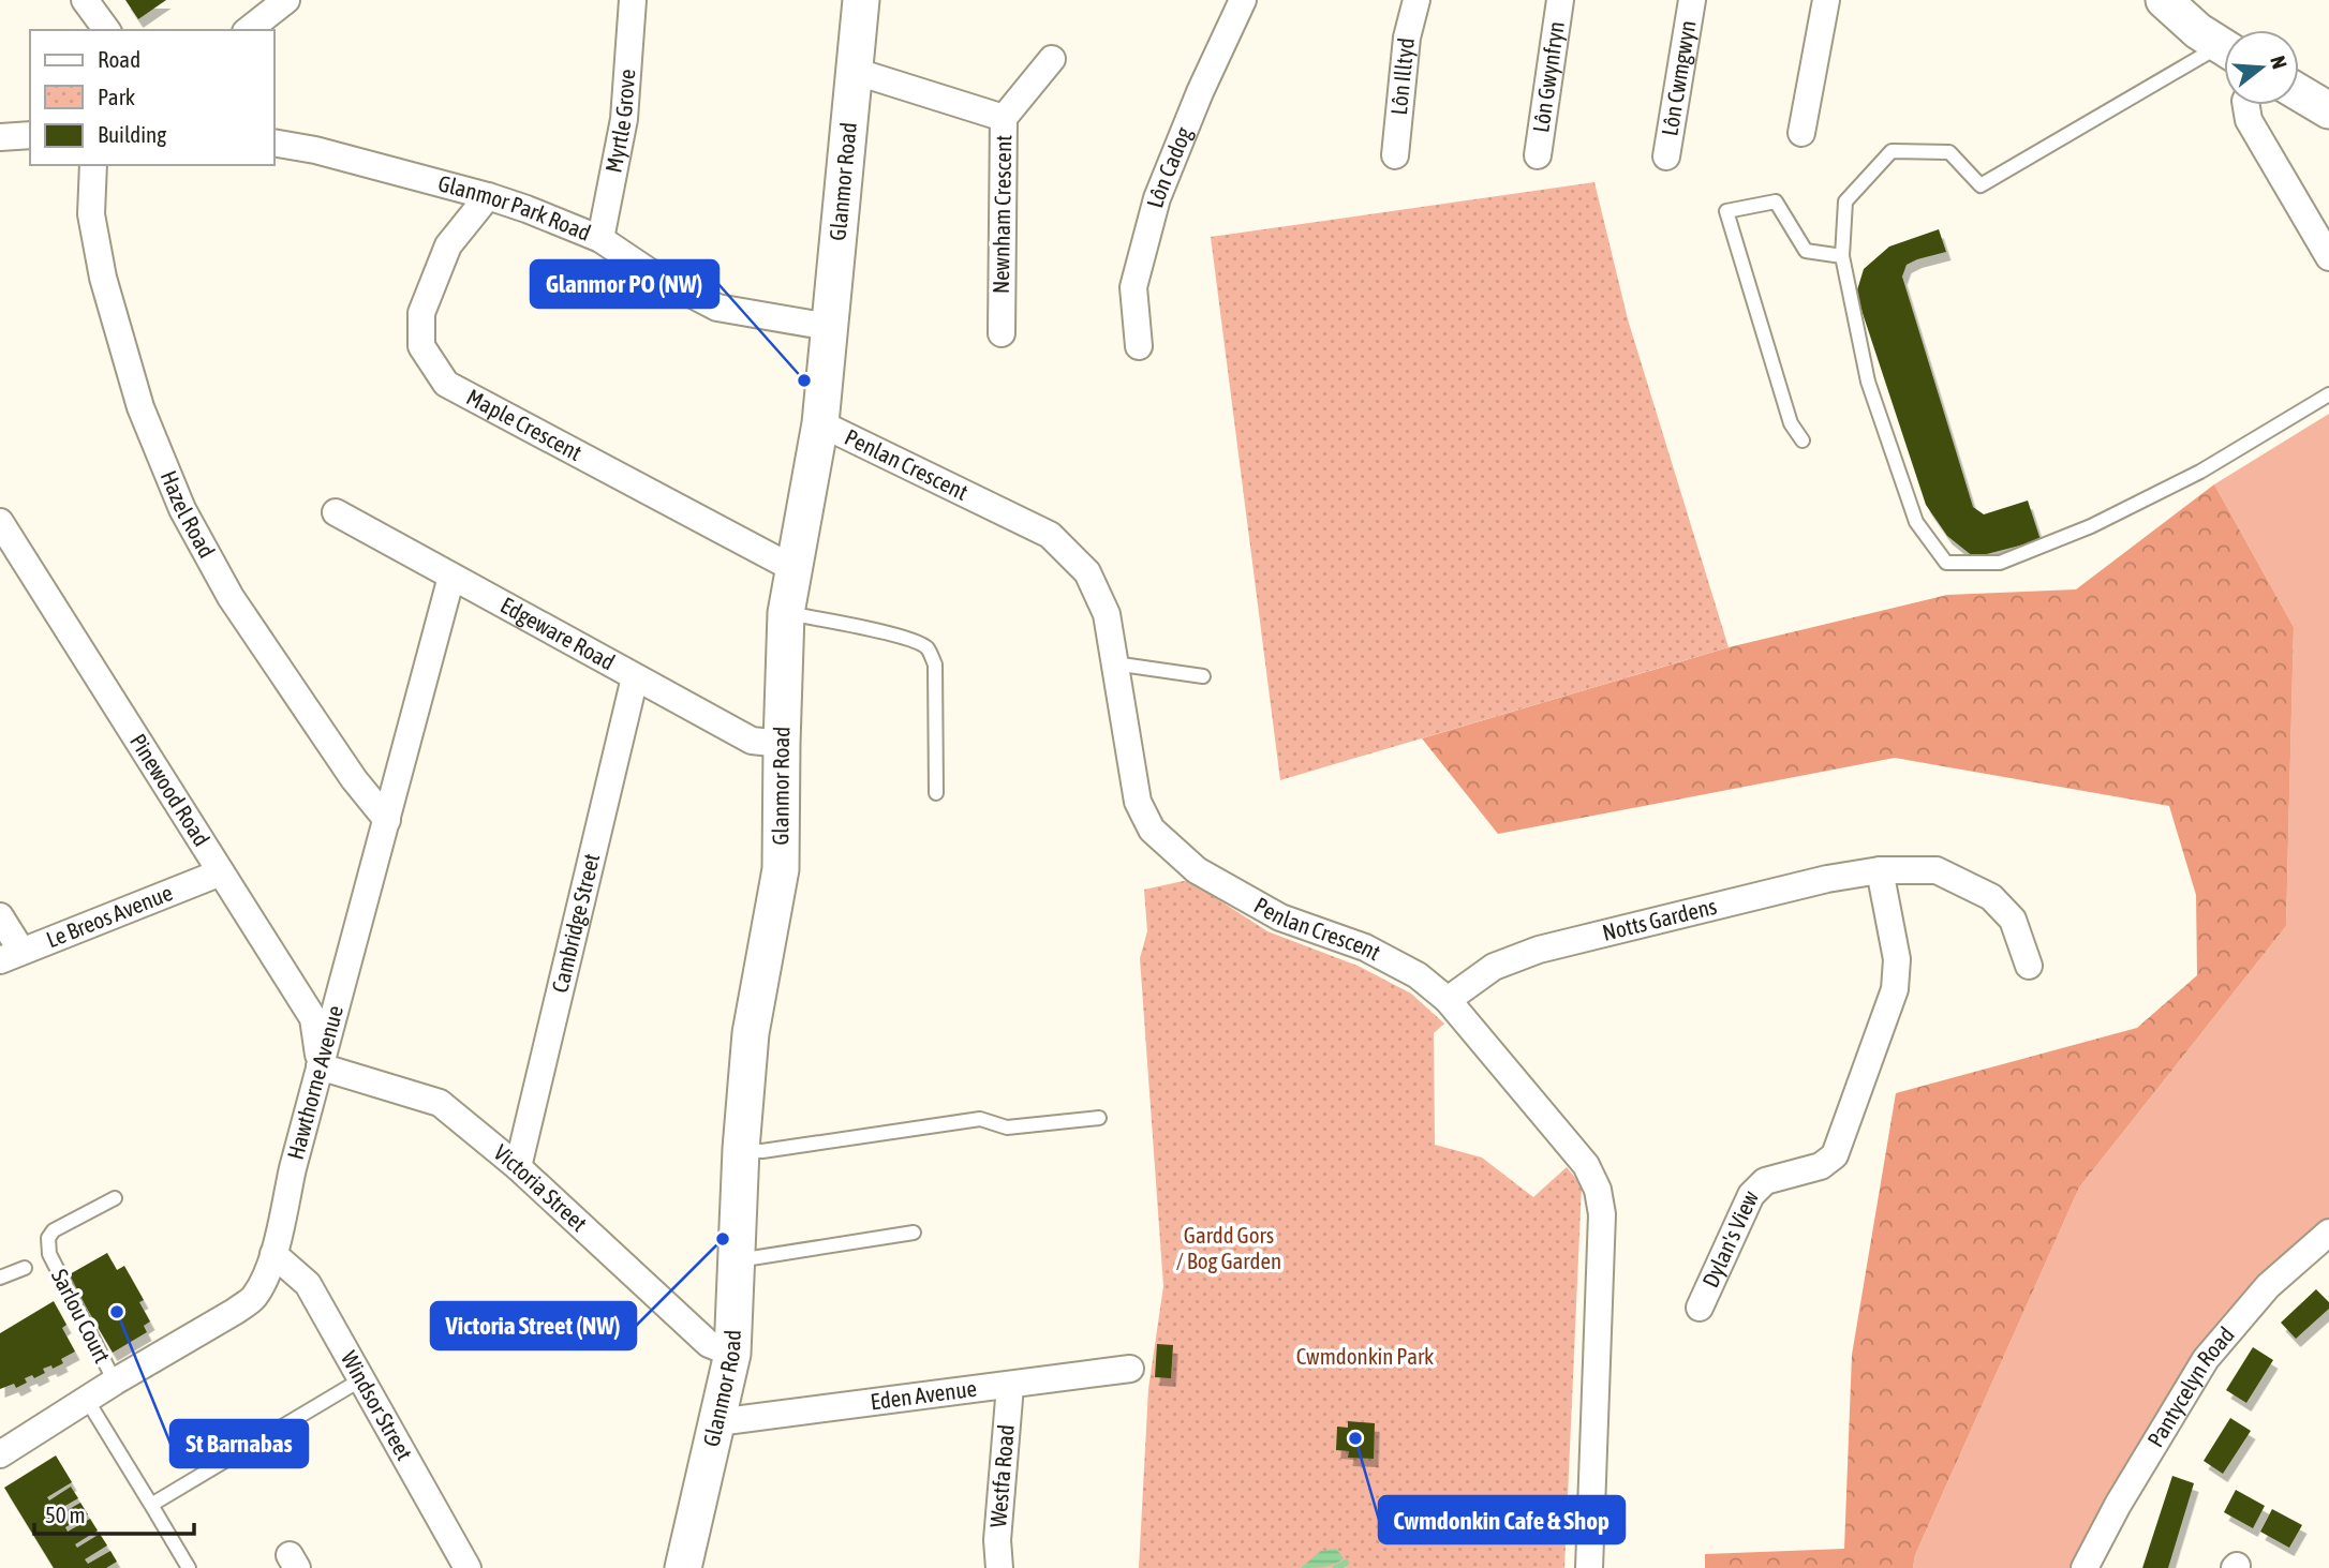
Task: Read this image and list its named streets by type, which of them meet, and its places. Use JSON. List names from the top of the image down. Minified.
{"streets":{"street":["Lôn Illtyd","Lôn Gwynfryn","Lôn Cwmgwyn","Myrtle Grove","Lôn Cadog","Glanmor Road","Glanmor Park Road","Newnham Crescent","Maple Crescent","Penlan Crescent","Hazel Road","Edgeware Road","Pinewood Road","Le Breos Avenue","Notts Gardens","Cambridge Street","Hawthorne Avenue","Victoria Street","Dylan's View","Pantycelyn Road","Eden Avenue","Windsor Street","Westfa Road"],"lane":["Sarlou Court"]},"crossings":[["Myrtle Grove","Glanmor Park Road"],["Glanmor Road","Glanmor Park Road"],["Glanmor Road","Newnham Crescent"],["Glanmor Road","Maple Crescent"],["Glanmor Road","Penlan Crescent"],["Glanmor Road","Edgeware Road"],["Glanmor Road","Victoria Street"],["Glanmor Road","Eden Avenue"],["Glanmor Park Road","Maple Crescent"],["Penlan Crescent","Notts Gardens"],["Hazel Road","Hawthorne Avenue"],["Edgeware Road","Cambridge Street"],["Edgeware Road","Hawthorne Avenue"],["Pinewood Road","Le Breos Avenue"],["Pinewood Road","Hawthorne Avenue"],["Pinewood Road","Victoria Street"],["Notts Gardens","Dylan's View"],["Cambridge Street","Victoria Street"],["Hawthorne Avenue","Victoria Street"],["Hawthorne Avenue","Sarlou Court"],["Hawthorne Avenue","Windsor Street"],["Eden Avenue","Westfa Road"]],"parks":["Gardd Gors / Bog Garden","Cwmdonkin Park"],"places":["Glanmor PO (NW)","Victoria Street (NW)","St Barnabas","Cwmdonkin Cafe & Shop"],"legend":["Road","Park","Building"],"scale_bar":"50 m","north":"right"}
